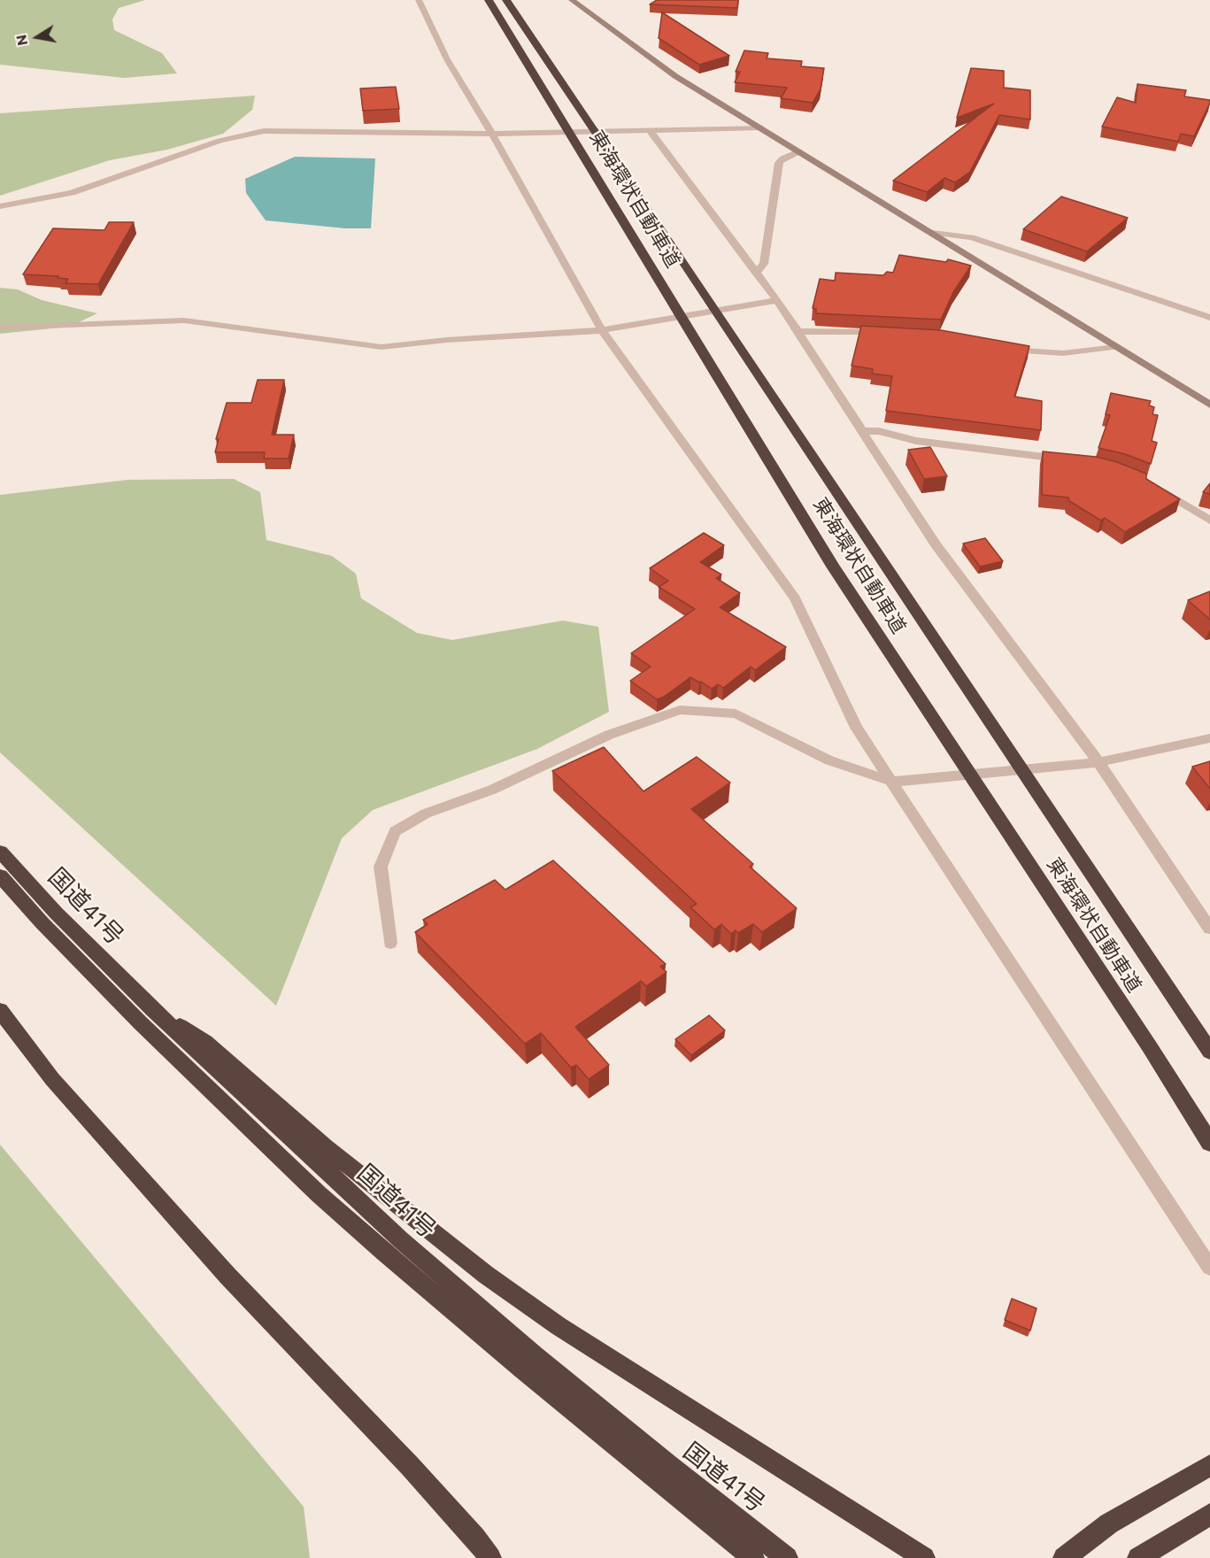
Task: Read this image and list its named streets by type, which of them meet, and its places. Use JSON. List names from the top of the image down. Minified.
{"streets":{"highway":["東海環状自動車道","国道41号"]},"north":"left"}
